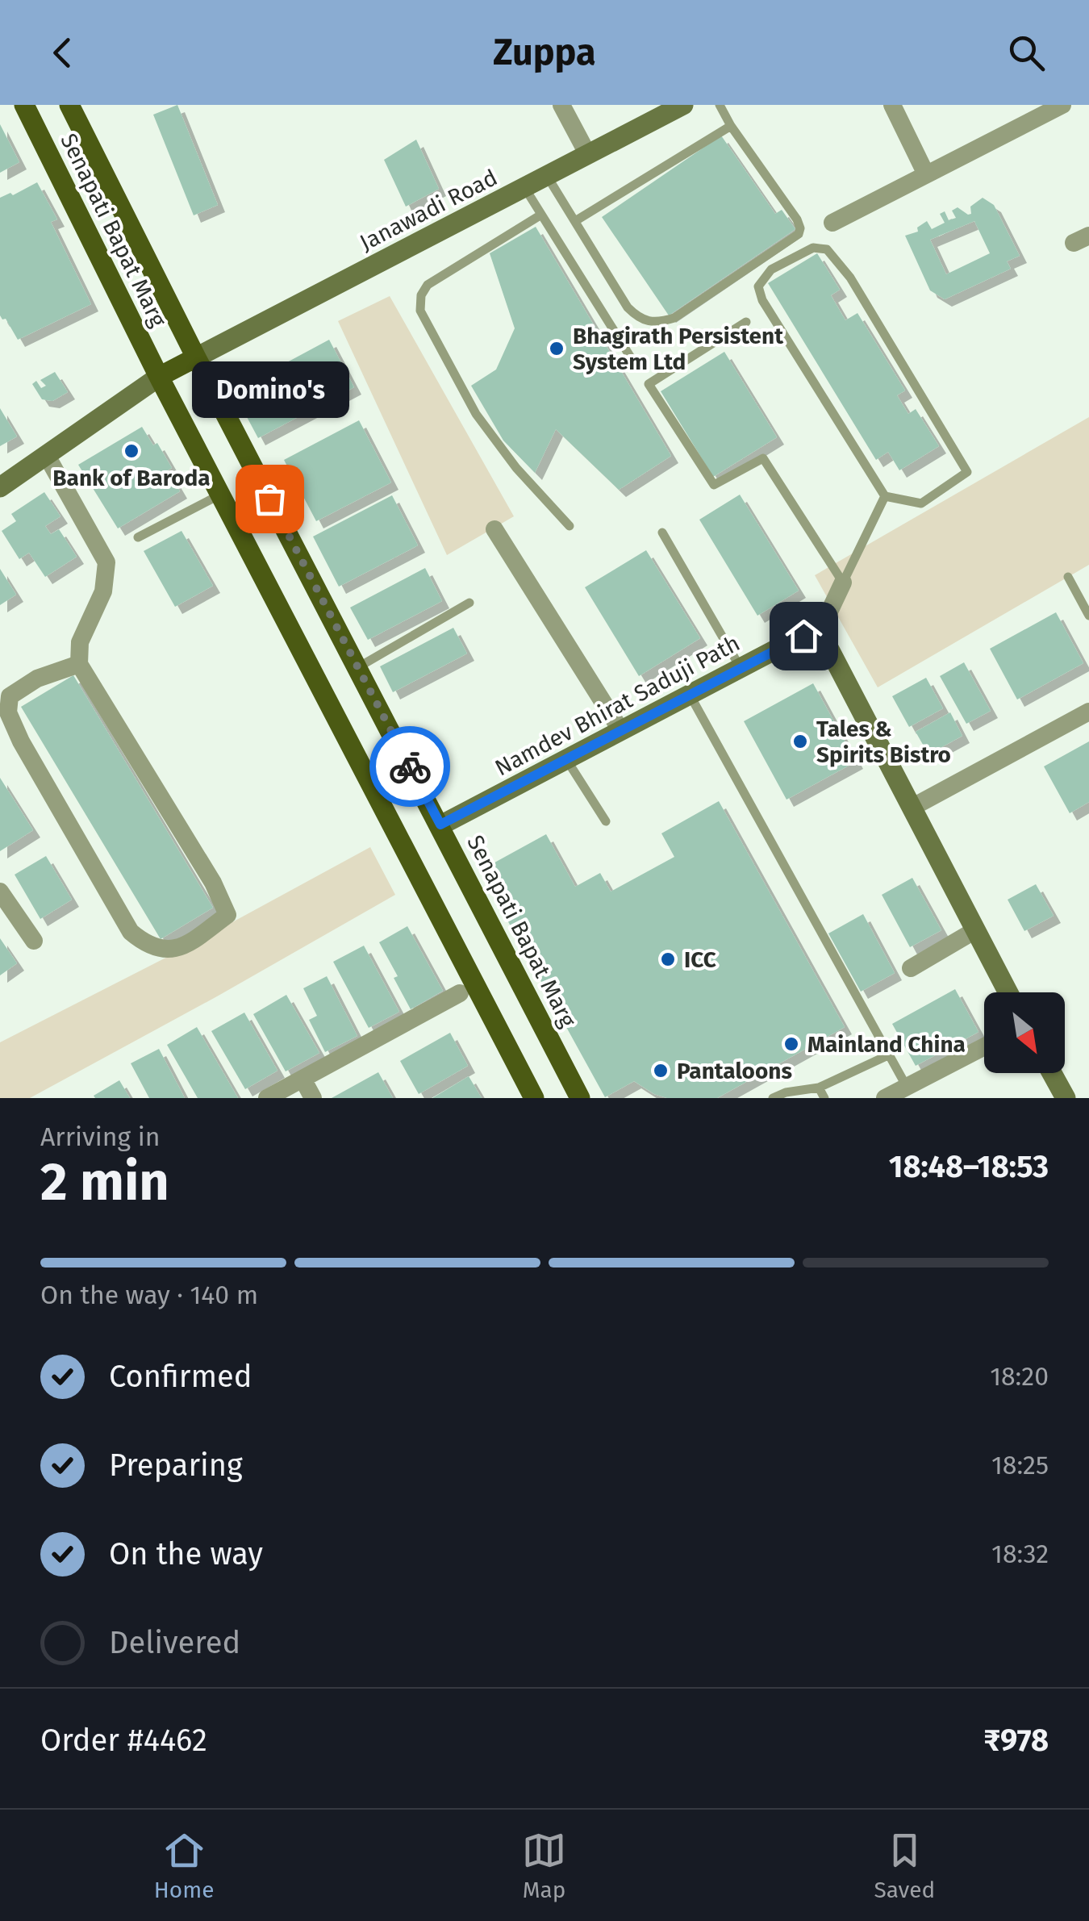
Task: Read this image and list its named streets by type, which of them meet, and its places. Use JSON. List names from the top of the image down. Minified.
{"streets":{"main road":["Senapati Bapat Marg"],"street":["Janawadi Road","Namdev Bhirat Saduji Path"]},"crossings":[["Janawadi Road","Senapati Bapat Marg"],["Senapati Bapat Marg","Namdev Bhirat Saduji Path"]],"places":["Bhagirath Persistent System Ltd","Bank of Baroda","Domino's","Tales & Spirits Bistro","ICC","Mainland China","Pantaloons"],"north":"bottom right","page":{"header":"Zuppa","bubble":"Domino's","heading":["2 min","Arriving in","18:48–18:53"],"panel":["Order #4462","₹978"],"bar":"On the way · 140 m","list":[["Confirmed","18:20"],["Preparing","18:25"],["On the way","18:32"],"Delivered"],"tabs":["Home","Map","Saved"]}}
